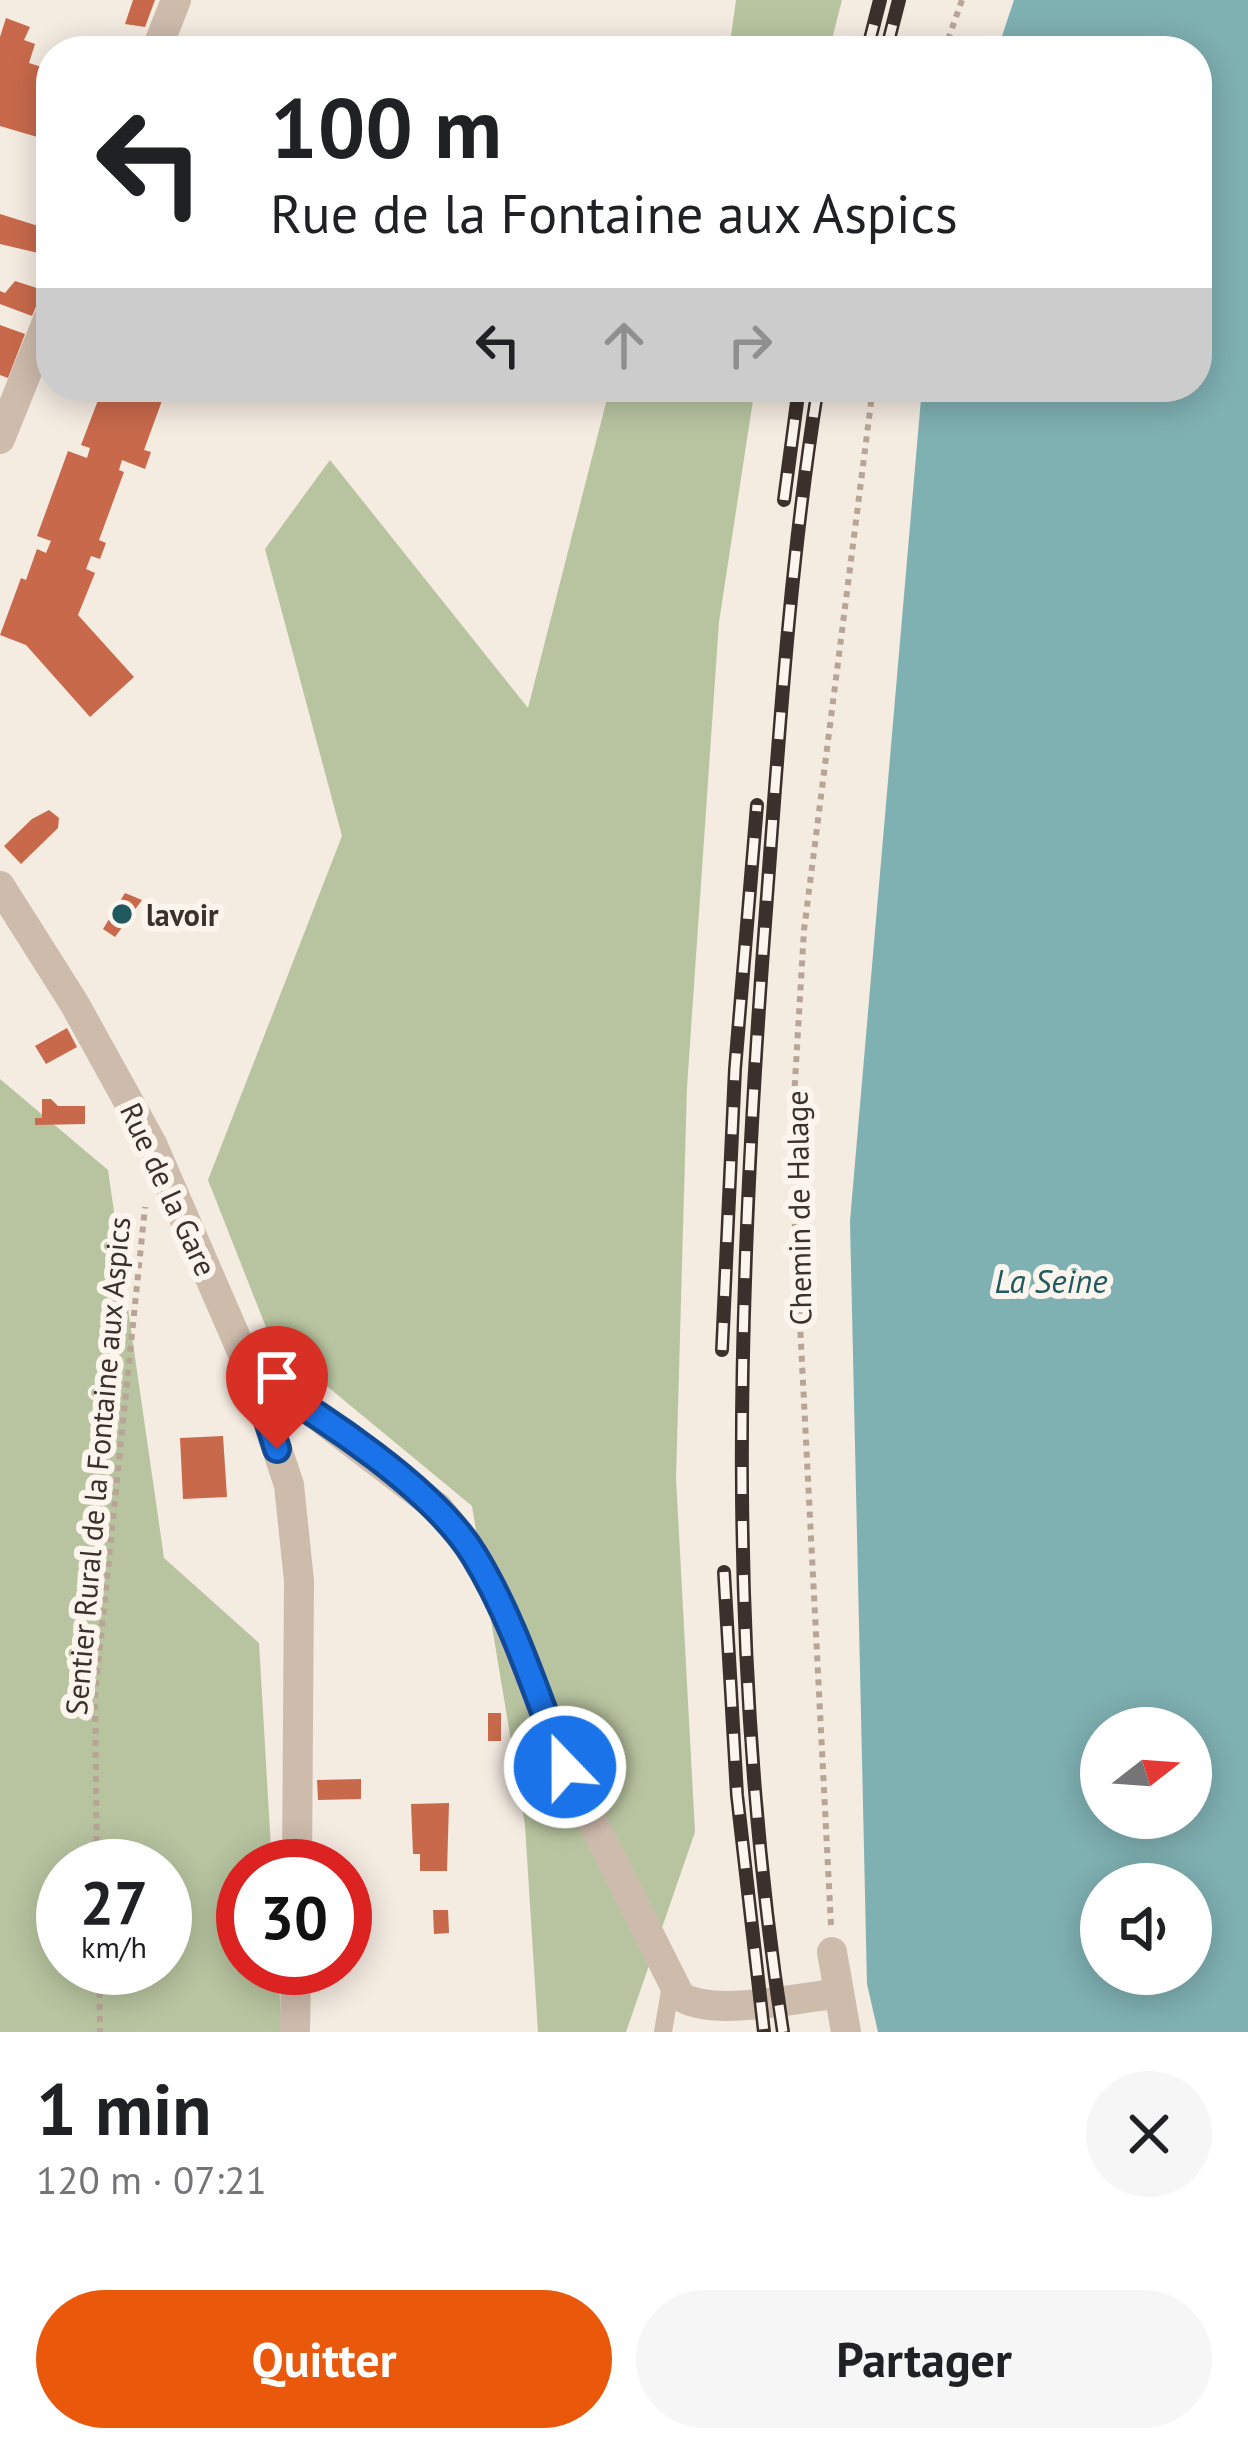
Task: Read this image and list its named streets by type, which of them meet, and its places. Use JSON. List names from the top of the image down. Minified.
{"streets":{"street":["Rue de la Gare"],"path":["Chemin de Halage","Sentier Rural de la Fontaine aux Aspics"]},"crossings":[["Rue de la Gare","Sentier Rural de la Fontaine aux Aspics"]],"water":["La Seine"],"places":["lavoir"],"north":"right","page":{"turn":["100 m","Rue de la Fontaine aux Aspics"],"speed":"27 km/h","limit":"30","heading":["1 min","120 m · 07:21"],"buttons":["Quitter","Partager"]}}
